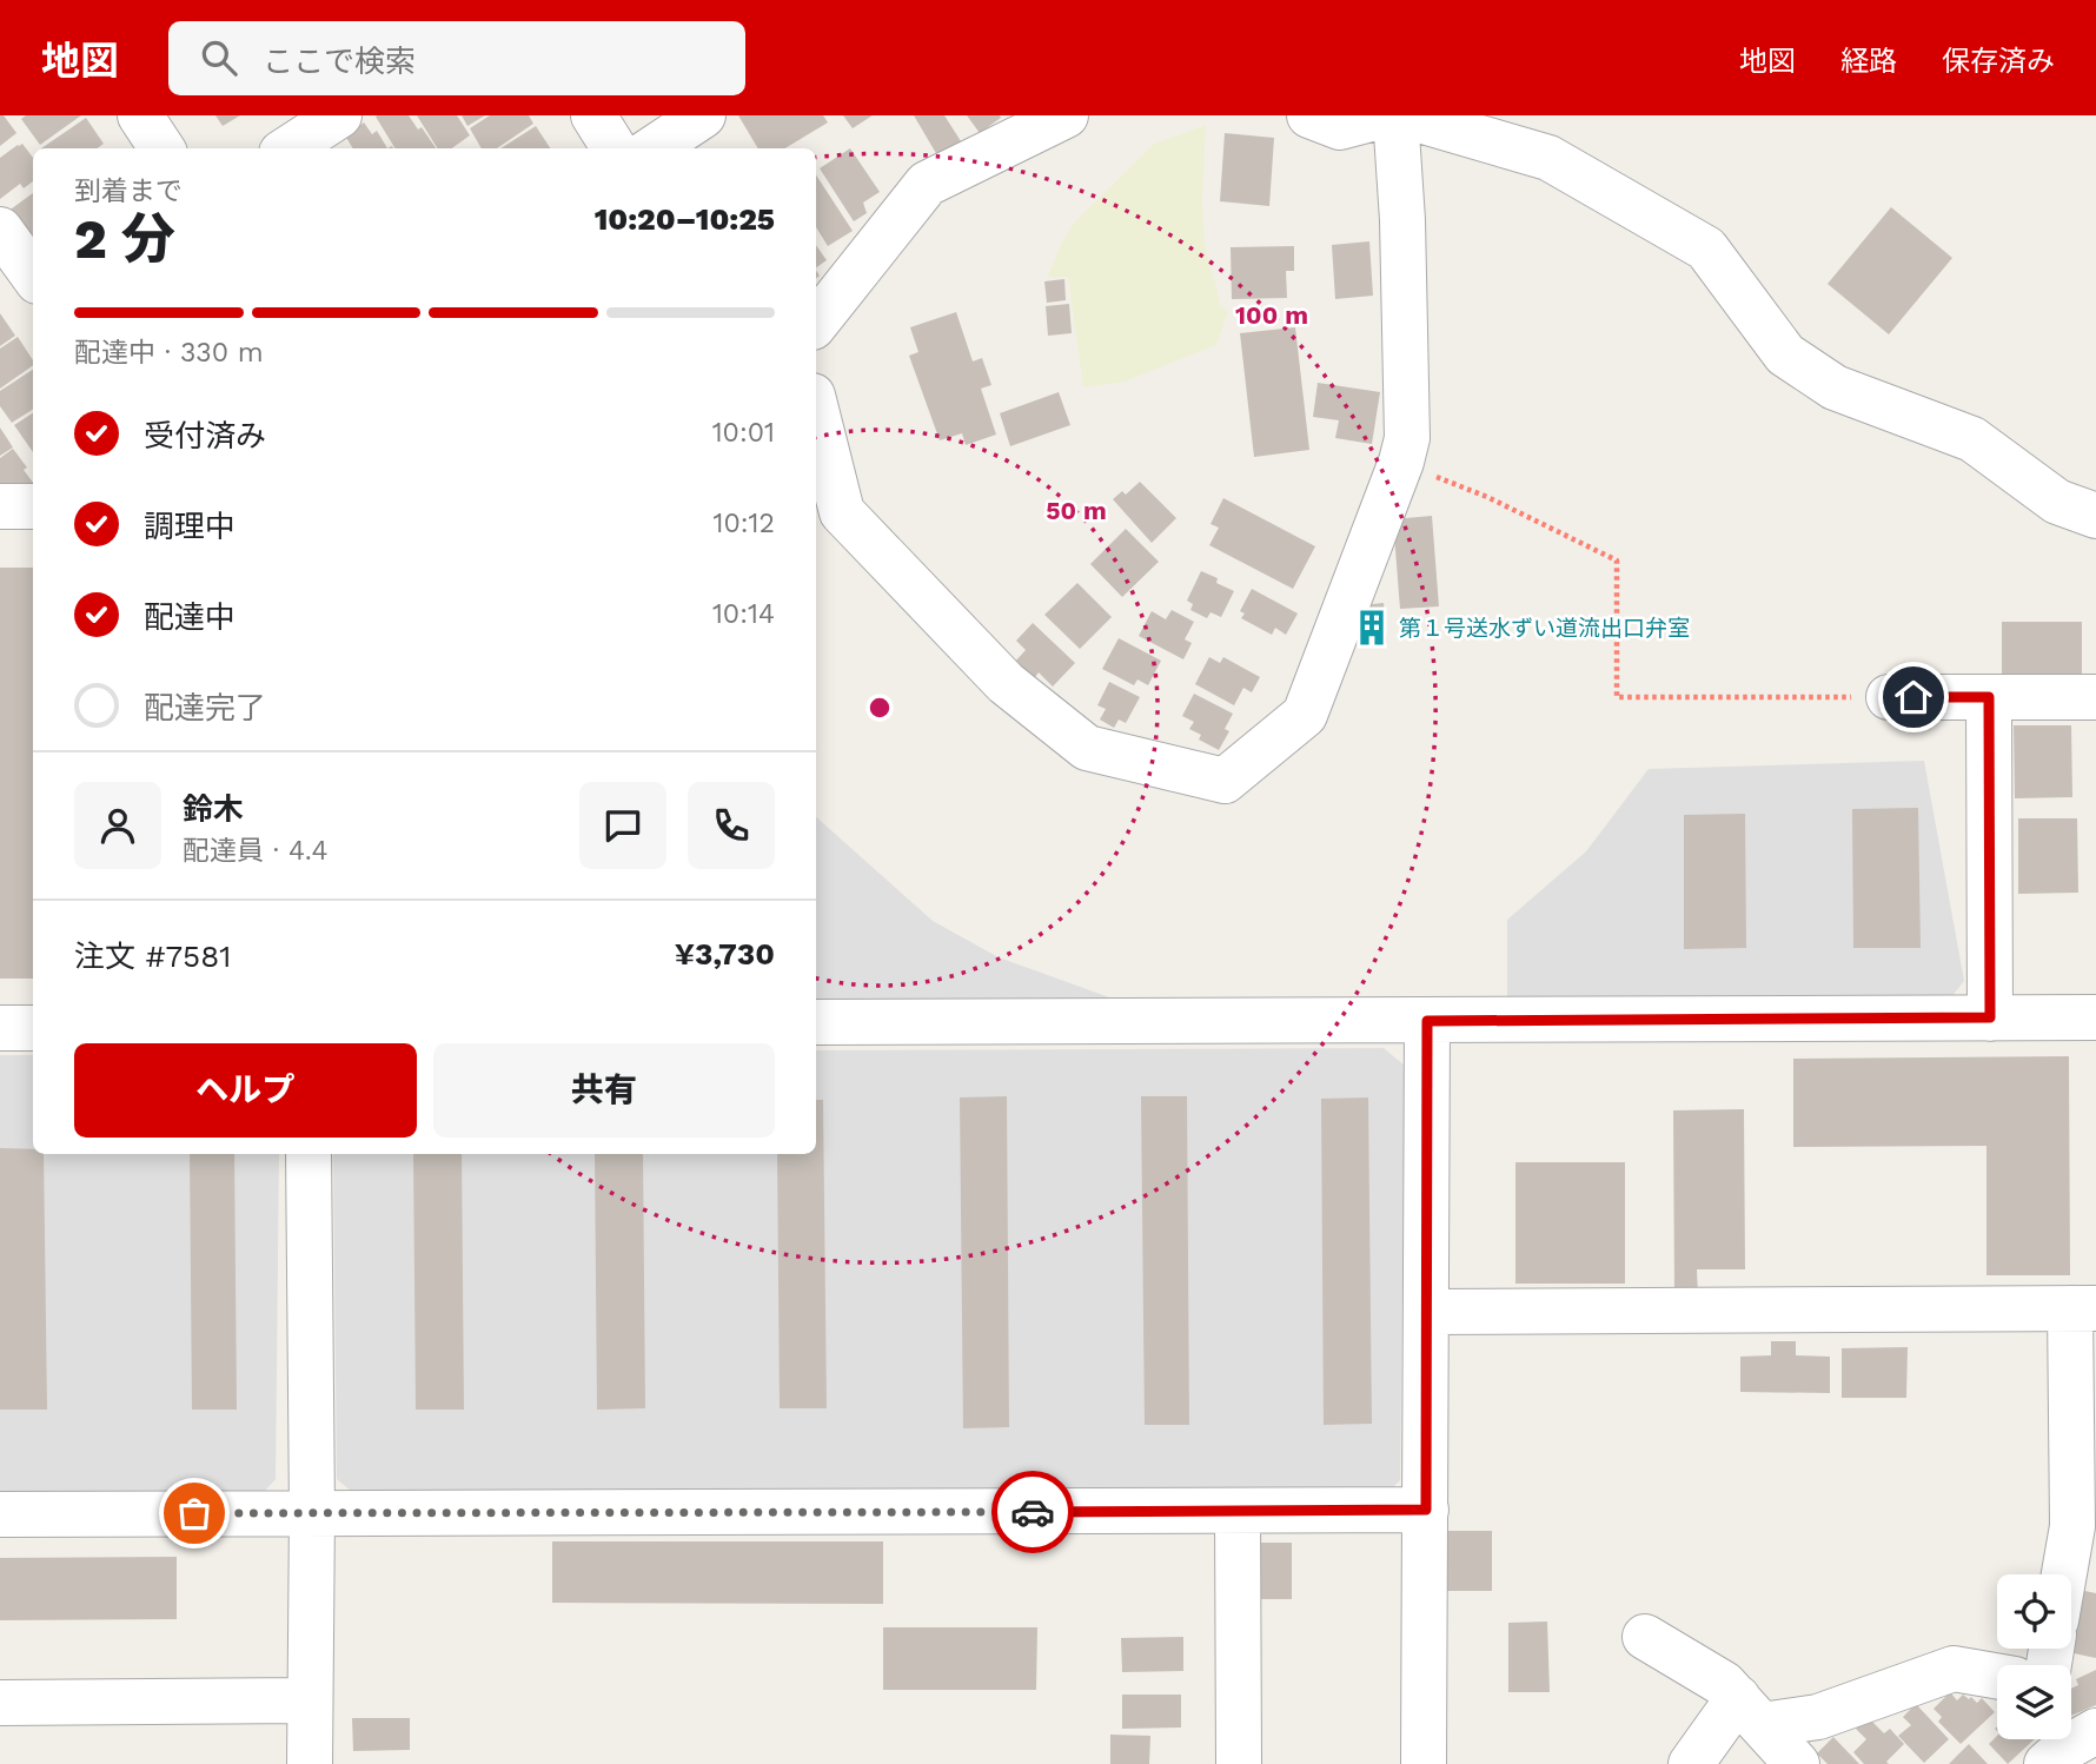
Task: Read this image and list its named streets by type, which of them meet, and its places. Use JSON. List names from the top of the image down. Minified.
{"places":{"building":["第１号送水ずい道流出口弁室"]},"page":{"header":"地図","search":"ここで検索","nav":["地図","経路","保存済み"],"heading":["2 分","到着まで","10:20–10:25"],"panel":["鈴木","配達員 · 4.4","注文 #7581","¥3,730"],"bar":"配達中 · 330 m","list":[["受付済み","10:01"],["調理中","10:12"],["配達中","10:14"],"配達完了"],"buttons":["ヘルプ","共有"]},"rings":["100 m","50 m"]}
